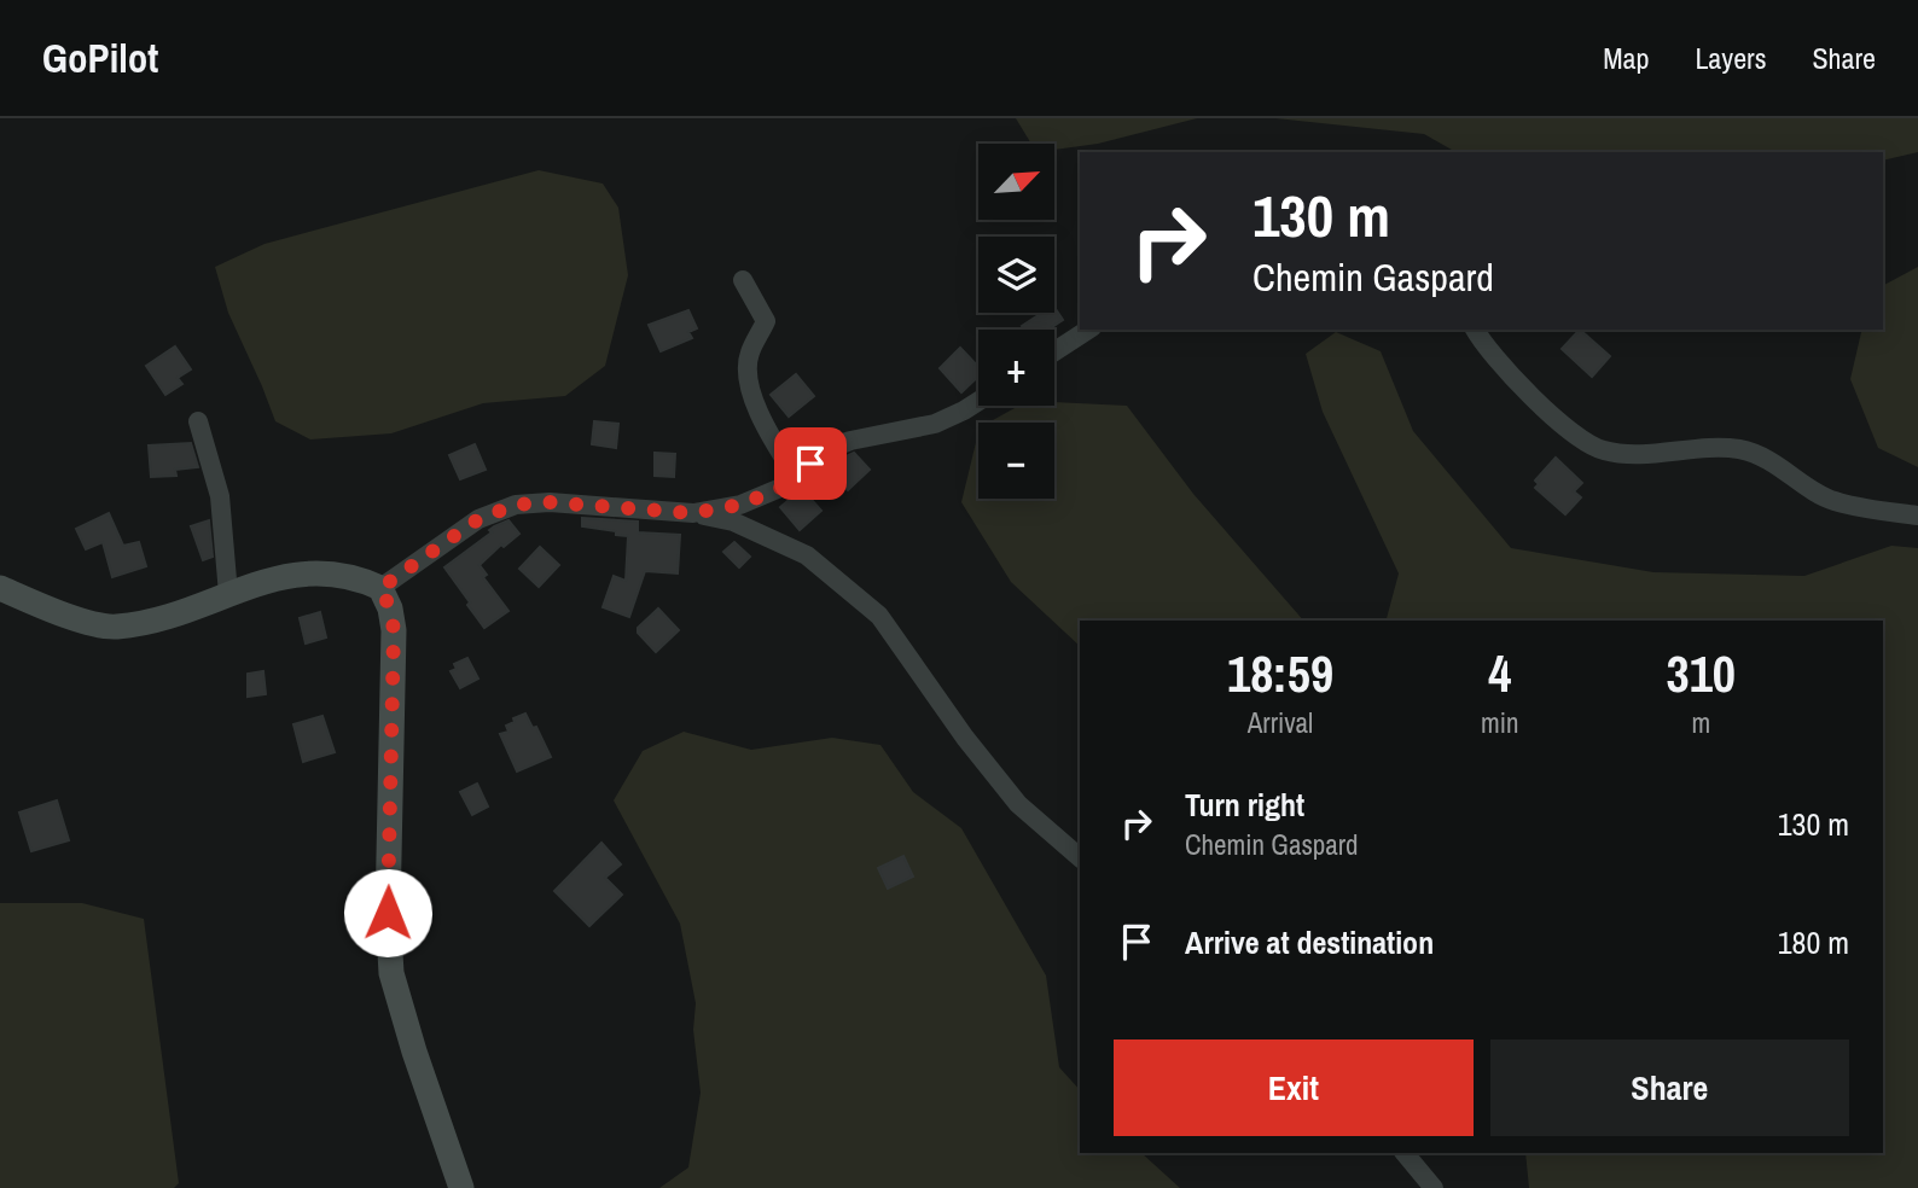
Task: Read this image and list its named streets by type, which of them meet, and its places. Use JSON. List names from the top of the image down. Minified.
{"north":"top right","page":{"header":"GoPilot","nav":["Map","Layers","Share"],"map_buttons":["+","−"],"turn":["130 m","Chemin Gaspard"],"eta":["18:59","Arrival","4","min","310","m"],"list":[{"name":"Turn right","note":"Chemin Gaspard","value":"130 m"},{"name":"Arrive at destination","value":"180 m"}],"buttons":["Exit","Share"]}}
